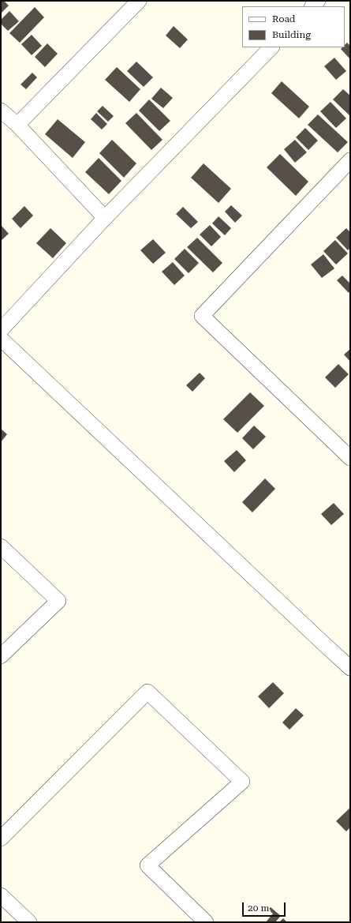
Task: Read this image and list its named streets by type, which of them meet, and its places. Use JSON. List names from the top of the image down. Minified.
{"legend":["Road","Building"],"scale_bar":"20 m"}
